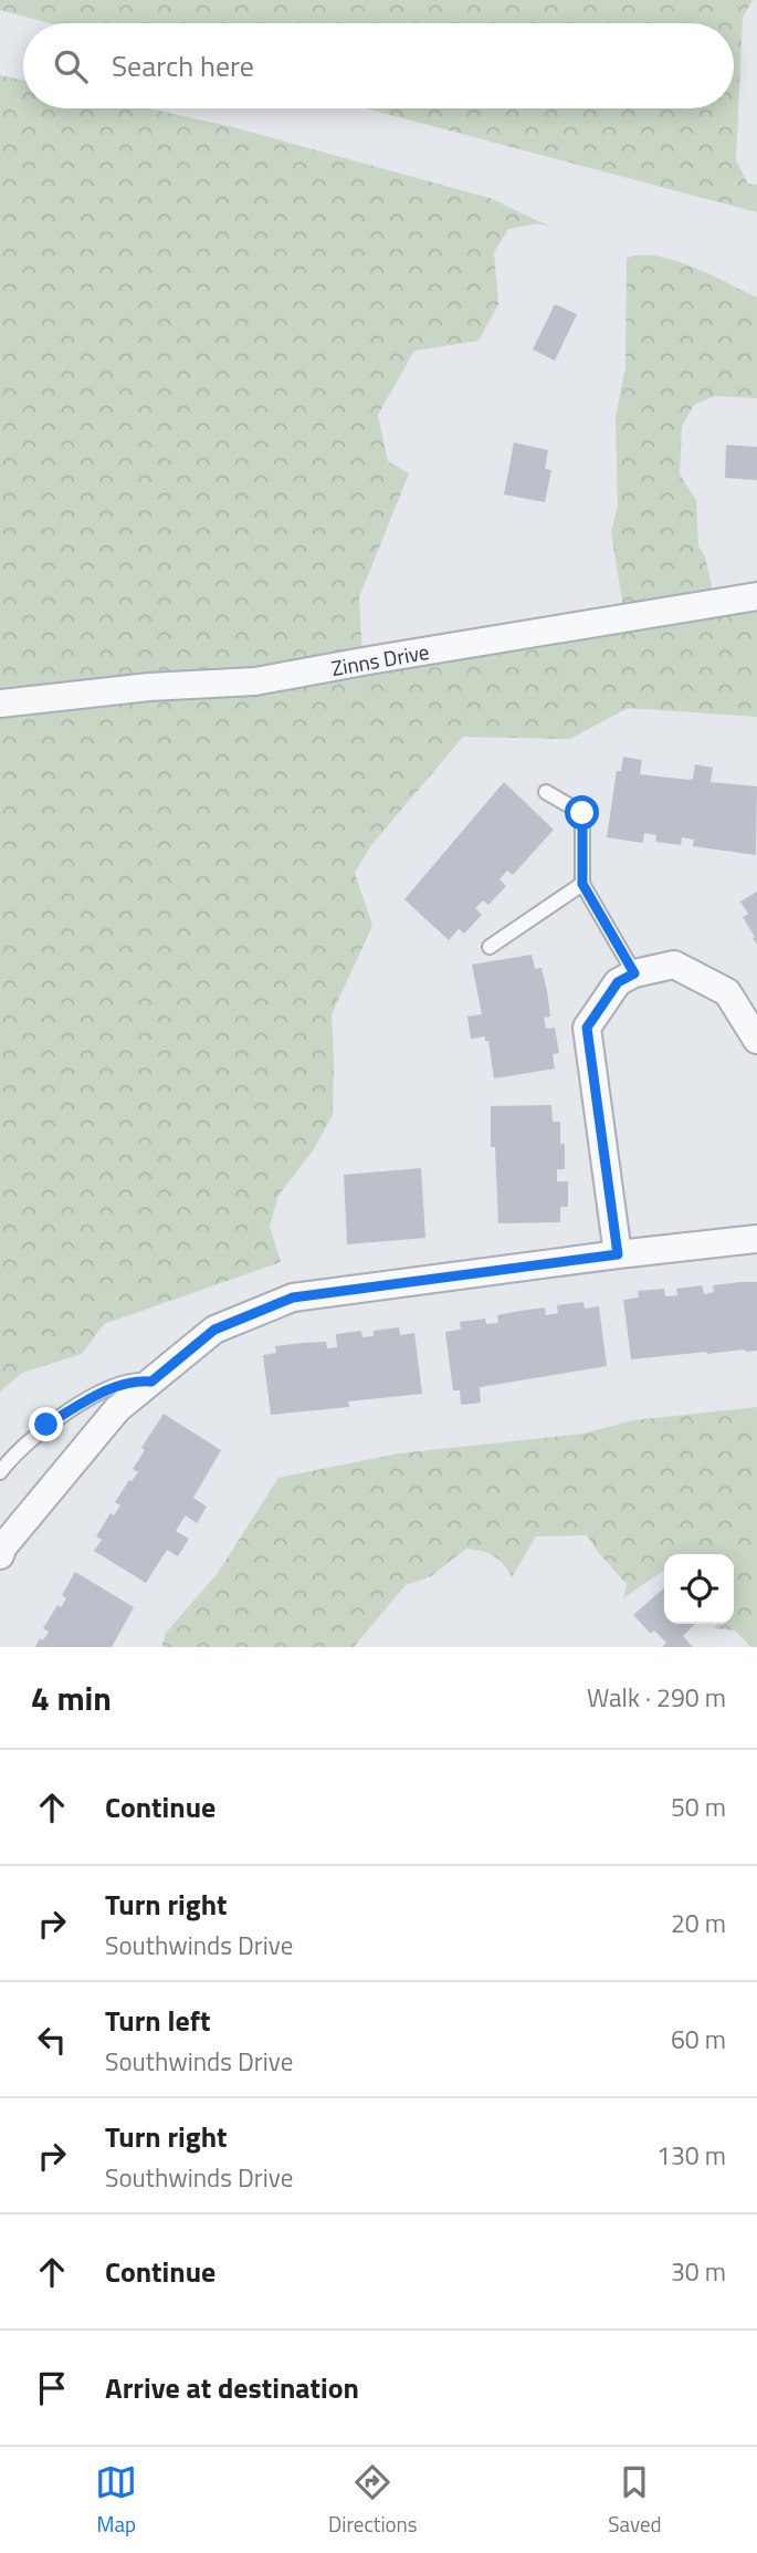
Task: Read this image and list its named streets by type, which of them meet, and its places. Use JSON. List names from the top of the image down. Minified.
{"streets":{"street":["Zinns Drive"]},"page":{"search":"Search here","heading":["4 min","Walk · 290 m"],"list":[["Continue","50 m"],["Turn right","Southwinds Drive","20 m"],["Turn left","Southwinds Drive","60 m"],["Turn right","Southwinds Drive","130 m"],["Continue","30 m"],"Arrive at destination"],"nav":["Map","Directions","Saved"]}}
